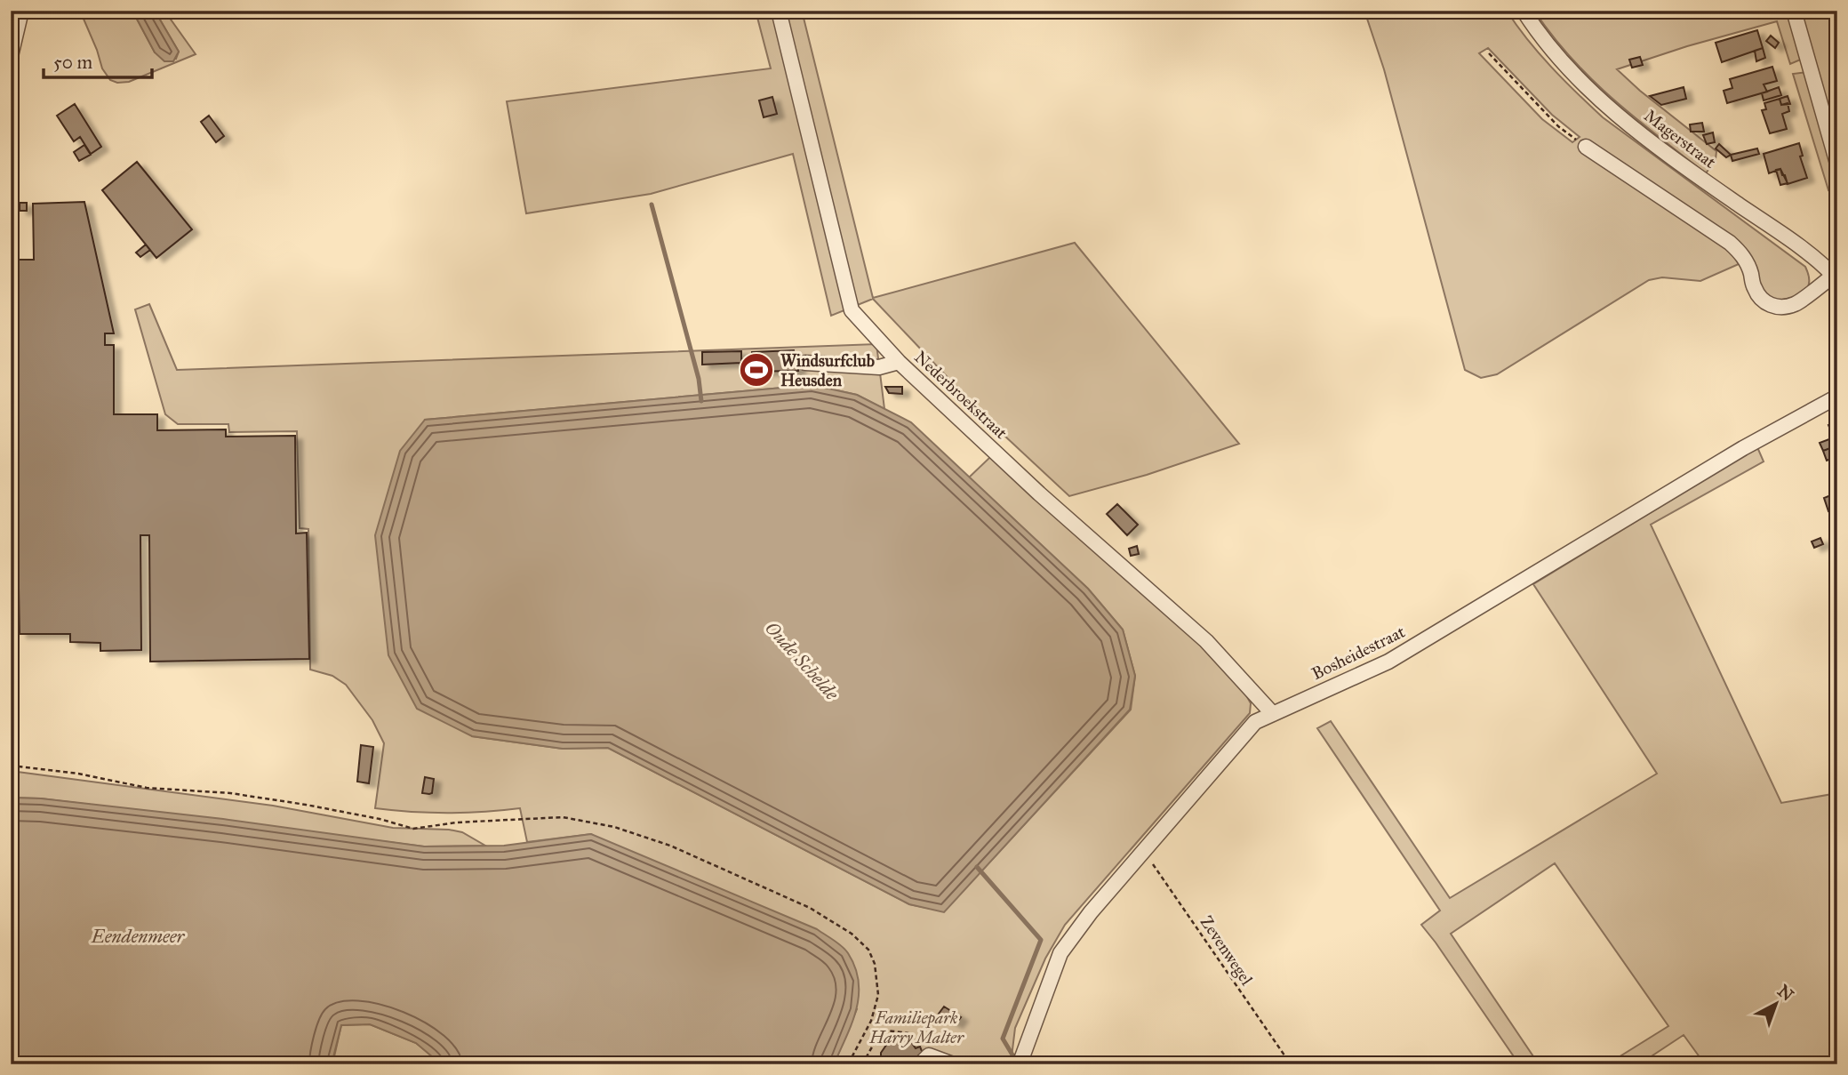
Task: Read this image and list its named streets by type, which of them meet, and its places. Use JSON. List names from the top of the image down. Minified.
{"streets":{"street":["Magerstraat","Nederbroekstraat","Bosheidestraat"],"path":["Zevenwegel"]},"crossings":[["Nederbroekstraat","Bosheidestraat"],["Bosheidestraat","Zevenwegel"]],"water":["Oude Schelde","Eendenmeer"],"parks":["Familiepark Harry Malter"],"places":{"sports":["Windsurfclub Heusden"]},"scale_bar":"50 m","north":"top right"}
